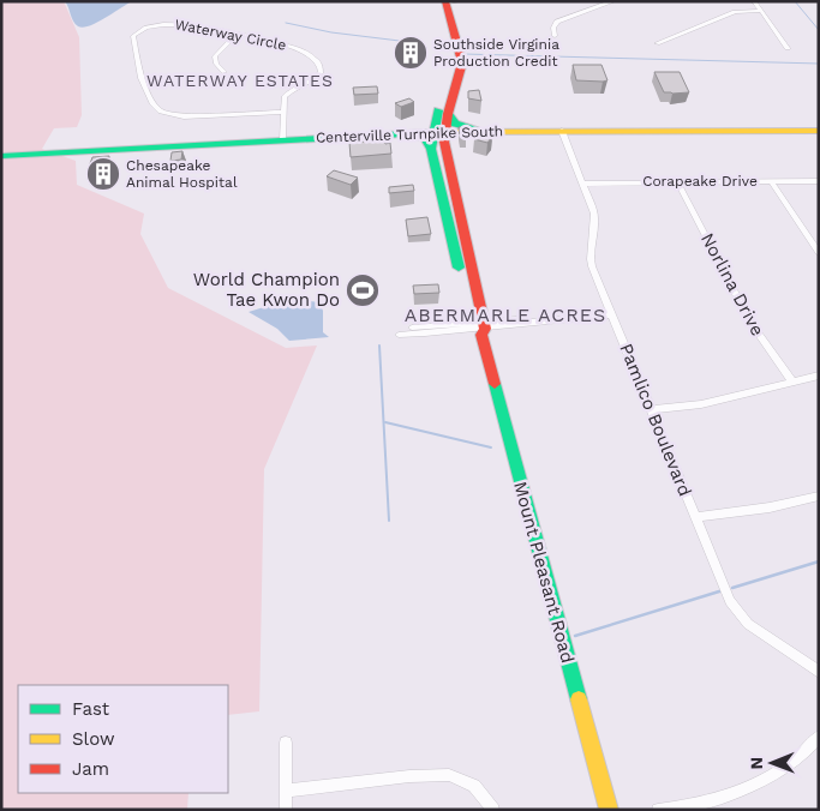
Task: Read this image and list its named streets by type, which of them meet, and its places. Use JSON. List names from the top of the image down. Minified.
{"streets":{"main road":["Centerville Turnpike South","Mount Pleasant Road"],"street":["Waterway Circle","Corapeake Drive","Norlina Drive","Pamlico Boulevard"]},"crossings":[["Centerville Turnpike South","Pamlico Boulevard"],["Centerville Turnpike South","Mount Pleasant Road"],["Corapeake Drive","Norlina Drive"],["Corapeake Drive","Pamlico Boulevard"]],"districts":["WATERWAY ESTATES","ABERMARLE ACRES"],"places":{"building":["Southside Virginia Production Credit","Chesapeake Animal Hospital"],"sports":["World Champion Tae Kwon Do"]},"legend":["Fast","Slow","Jam"],"north":"left"}
